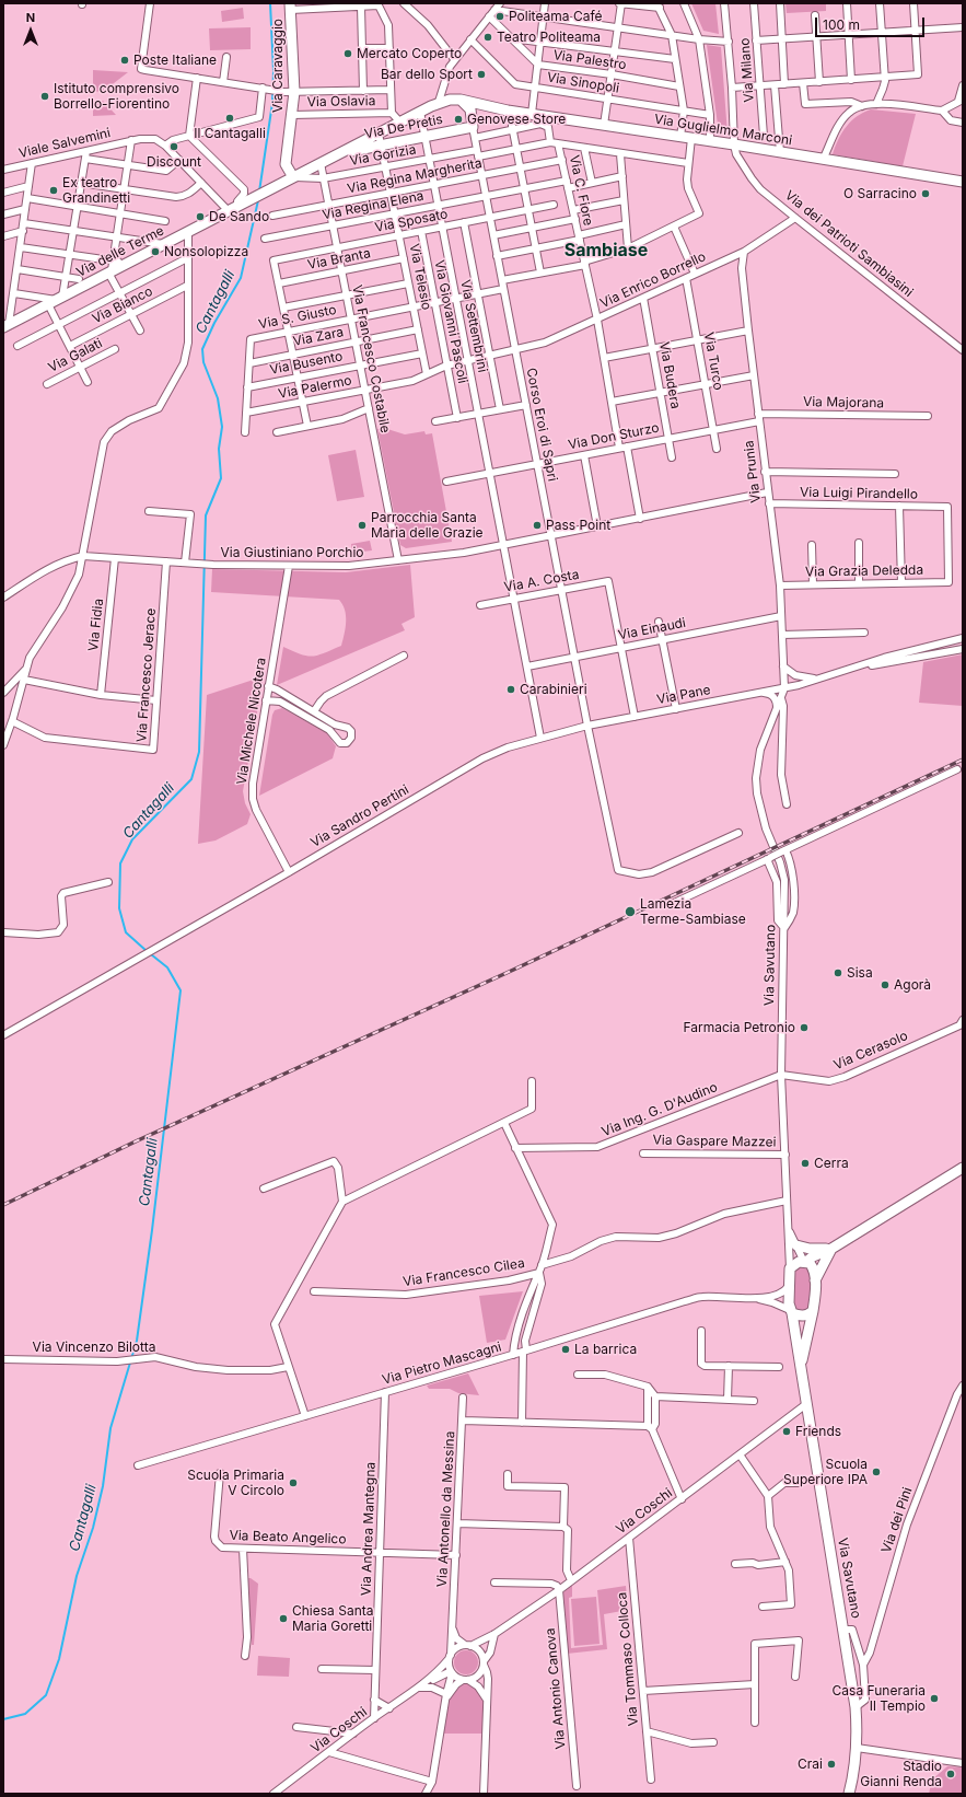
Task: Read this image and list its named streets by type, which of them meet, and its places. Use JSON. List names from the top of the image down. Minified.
{"streets":{"main road":["Via Caravaggio","Via De Pretis","Via Guglielmo Marconi","Via delle Terme","Via Savutano"],"street":["Via Palestro","Via Milano","Via Sinopoli","Via Oslavia","Viale Salvemini","Via Gorizia","Via Regina Margherita","Via C. Fiore","Via Regina Elena","Via Sposato","Via dei Patrioti Sambiasini","Via Branta","Via Telesio","Via Enrico Borrello","Via Bianco","Via S. Giusto","Via Giovanni Pascoli","Via Settembrini","Via Zara","Via Galati","Via Francesco Costabile","Via Turco","Via Busento","Via Budera","Via Palermo","Via Majorana","Corso Eroi di Sapri","Via Don Sturzo","Via Prunia","Via Luigi Pirandello","Via Giustiniano Porchio","Via Grazia Deledda","Via A. Costa","Via Fidia","Via Einaudi","Via Francesco Jerace","Via Pane","Via Michele Nicotera","Via Sandro Pertini","Via Cerasolo","Via Ing. G. D'Audino","Via Gaspare Mazzei","Via Francesco Cilea","Via Vincenzo Bilotta","Via Pietro Mascagni","Via Antonello da Messina","Via Coschi","Via dei Pini","Via Andrea Mantegna","Via Beato Angelico","Via Tommaso Colloca","Via Antonio Canova"]},"crossings":[["Via Caravaggio","Via Oslavia"],["Via Caravaggio","Via Gorizia"],["Via Caravaggio","Via delle Terme"],["Via De Pretis","Via Telesio"],["Via De Pretis","Via Settembrini"],["Via De Pretis","Corso Eroi di Sapri"],["Via Guglielmo Marconi","Via dei Patrioti Sambiasini"],["Via Gorizia","Via C. Fiore"],["Via Gorizia","Via delle Terme"],["Via Gorizia","Via Telesio"],["Via Gorizia","Via Settembrini"],["Via Gorizia","Via Francesco Costabile"],["Via Gorizia","Corso Eroi di Sapri"],["Via Regina Margherita","Via C. Fiore"],["Via Regina Margherita","Via Telesio"],["Via Regina Margherita","Via Settembrini"],["Via Regina Margherita","Via Francesco Costabile"],["Via Regina Margherita","Corso Eroi di Sapri"],["Via C. Fiore","Via Regina Elena"],["Via C. Fiore","Via Enrico Borrello"],["Via C. Fiore","Via Don Sturzo"],["Via C. Fiore","Via Giustiniano Porchio"],["Via Regina Elena","Via Telesio"],["Via Regina Elena","Via Settembrini"],["Via Regina Elena","Via Francesco Costabile"],["Via Regina Elena","Corso Eroi di Sapri"],["Via Sposato","Via Branta"],["Via Sposato","Via Telesio"],["Via Sposato","Via Giovanni Pascoli"],["Via Sposato","Via Settembrini"],["Via Sposato","Via Francesco Costabile"],["Via Sposato","Corso Eroi di Sapri"],["Via dei Patrioti Sambiasini","Via Enrico Borrello"],["Via Branta","Via Telesio"],["Via Branta","Via Francesco Costabile"],["Via Telesio","Via S. Giusto"],["Via Telesio","Via Zara"],["Via Telesio","Via Busento"],["Via Telesio","Via Palermo"],["Via Enrico Borrello","Via Turco"],["Via Enrico Borrello","Via Budera"],["Via Enrico Borrello","Via Palermo"],["Via Enrico Borrello","Corso Eroi di Sapri"],["Via Enrico Borrello","Via Prunia"],["Via S. Giusto","Via Giovanni Pascoli"],["Via S. Giusto","Via Settembrini"],["Via S. Giusto","Via Zara"],["Via S. Giusto","Via Francesco Costabile"],["Via S. Giusto","Corso Eroi di Sapri"],["Via Giovanni Pascoli","Via Palermo"],["Via Settembrini","Via Palermo"],["Via Settembrini","Via Don Sturzo"],["Via Settembrini","Via Giustiniano Porchio"],["Via Settembrini","Via A. Costa"],["Via Settembrini","Via Einaudi"],["Via Settembrini","Via Sandro Pertini"],["Via Zara","Via Francesco Costabile"],["Via Francesco Costabile","Via Busento"],["Via Francesco Costabile","Via Palermo"],["Via Francesco Costabile","Via Giustiniano Porchio"],["Via Turco","Via Don Sturzo"],["Via Budera","Via Don Sturzo"],["Via Palermo","Corso Eroi di Sapri"],["Via Majorana","Via Don Sturzo"],["Via Majorana","Via Prunia"],["Corso Eroi di Sapri","Via Don Sturzo"],["Corso Eroi di Sapri","Via Giustiniano Porchio"],["Corso Eroi di Sapri","Via A. Costa"],["Corso Eroi di Sapri","Via Einaudi"],["Corso Eroi di Sapri","Via Pane"],["Corso Eroi di Sapri","Via Sandro Pertini"],["Via Don Sturzo","Via Prunia"],["Via Prunia","Via Luigi Pirandello"],["Via Prunia","Via Giustiniano Porchio"],["Via Prunia","Via Grazia Deledda"],["Via Prunia","Via Einaudi"],["Via Prunia","Via Pane"],["Via Prunia","Via Savutano"],["Via Luigi Pirandello","Via Grazia Deledda"],["Via Giustiniano Porchio","Via Michele Nicotera"],["Via A. Costa","Via Einaudi"],["Via Pane","Via Sandro Pertini"],["Via Pane","Via Savutano"],["Via Michele Nicotera","Via Sandro Pertini"],["Via Savutano","Via Cerasolo"],["Via Savutano","Via Ing. G. D'Audino"],["Via Savutano","Via Gaspare Mazzei"],["Via Savutano","Via Francesco Cilea"],["Via Savutano","Via Coschi"],["Via Cerasolo","Via Ing. G. D'Audino"],["Via Pietro Mascagni","Via Andrea Mantegna"],["Via Antonello da Messina","Via Coschi"],["Via Antonello da Messina","Via Beato Angelico"],["Via Coschi","Via Andrea Mantegna"],["Via Coschi","Via Tommaso Colloca"],["Via Coschi","Via Antonio Canova"],["Via Andrea Mantegna","Via Beato Angelico"]],"districts":["Sambiase"],"water":["Cantagalli"],"places":["Politeama Café","Teatro Politeama","Mercato Coperto","Poste Italiane","Bar dello Sport","Istituto comprensivo Borrello-Fiorentino","Il Cantagalli","Genovese Store","Discount","Ex teatro Grandinetti","O Sarracino","De Sando","Nonsolopizza","Parrocchia Santa Maria delle Grazie","Pass Point","Carabinieri","Lamezia Terme-Sambiase","Sisa","Agorà","Farmacia Petronio","Cerra","La barrica","Friends","Scuola Superiore IPA","Scuola Primaria V Circolo","Chiesa Santa Maria Goretti","Casa Funeraria Il Tempio","Crai","Stadio Gianni Renda"],"scale_bar":"100 m","north":"top"}
